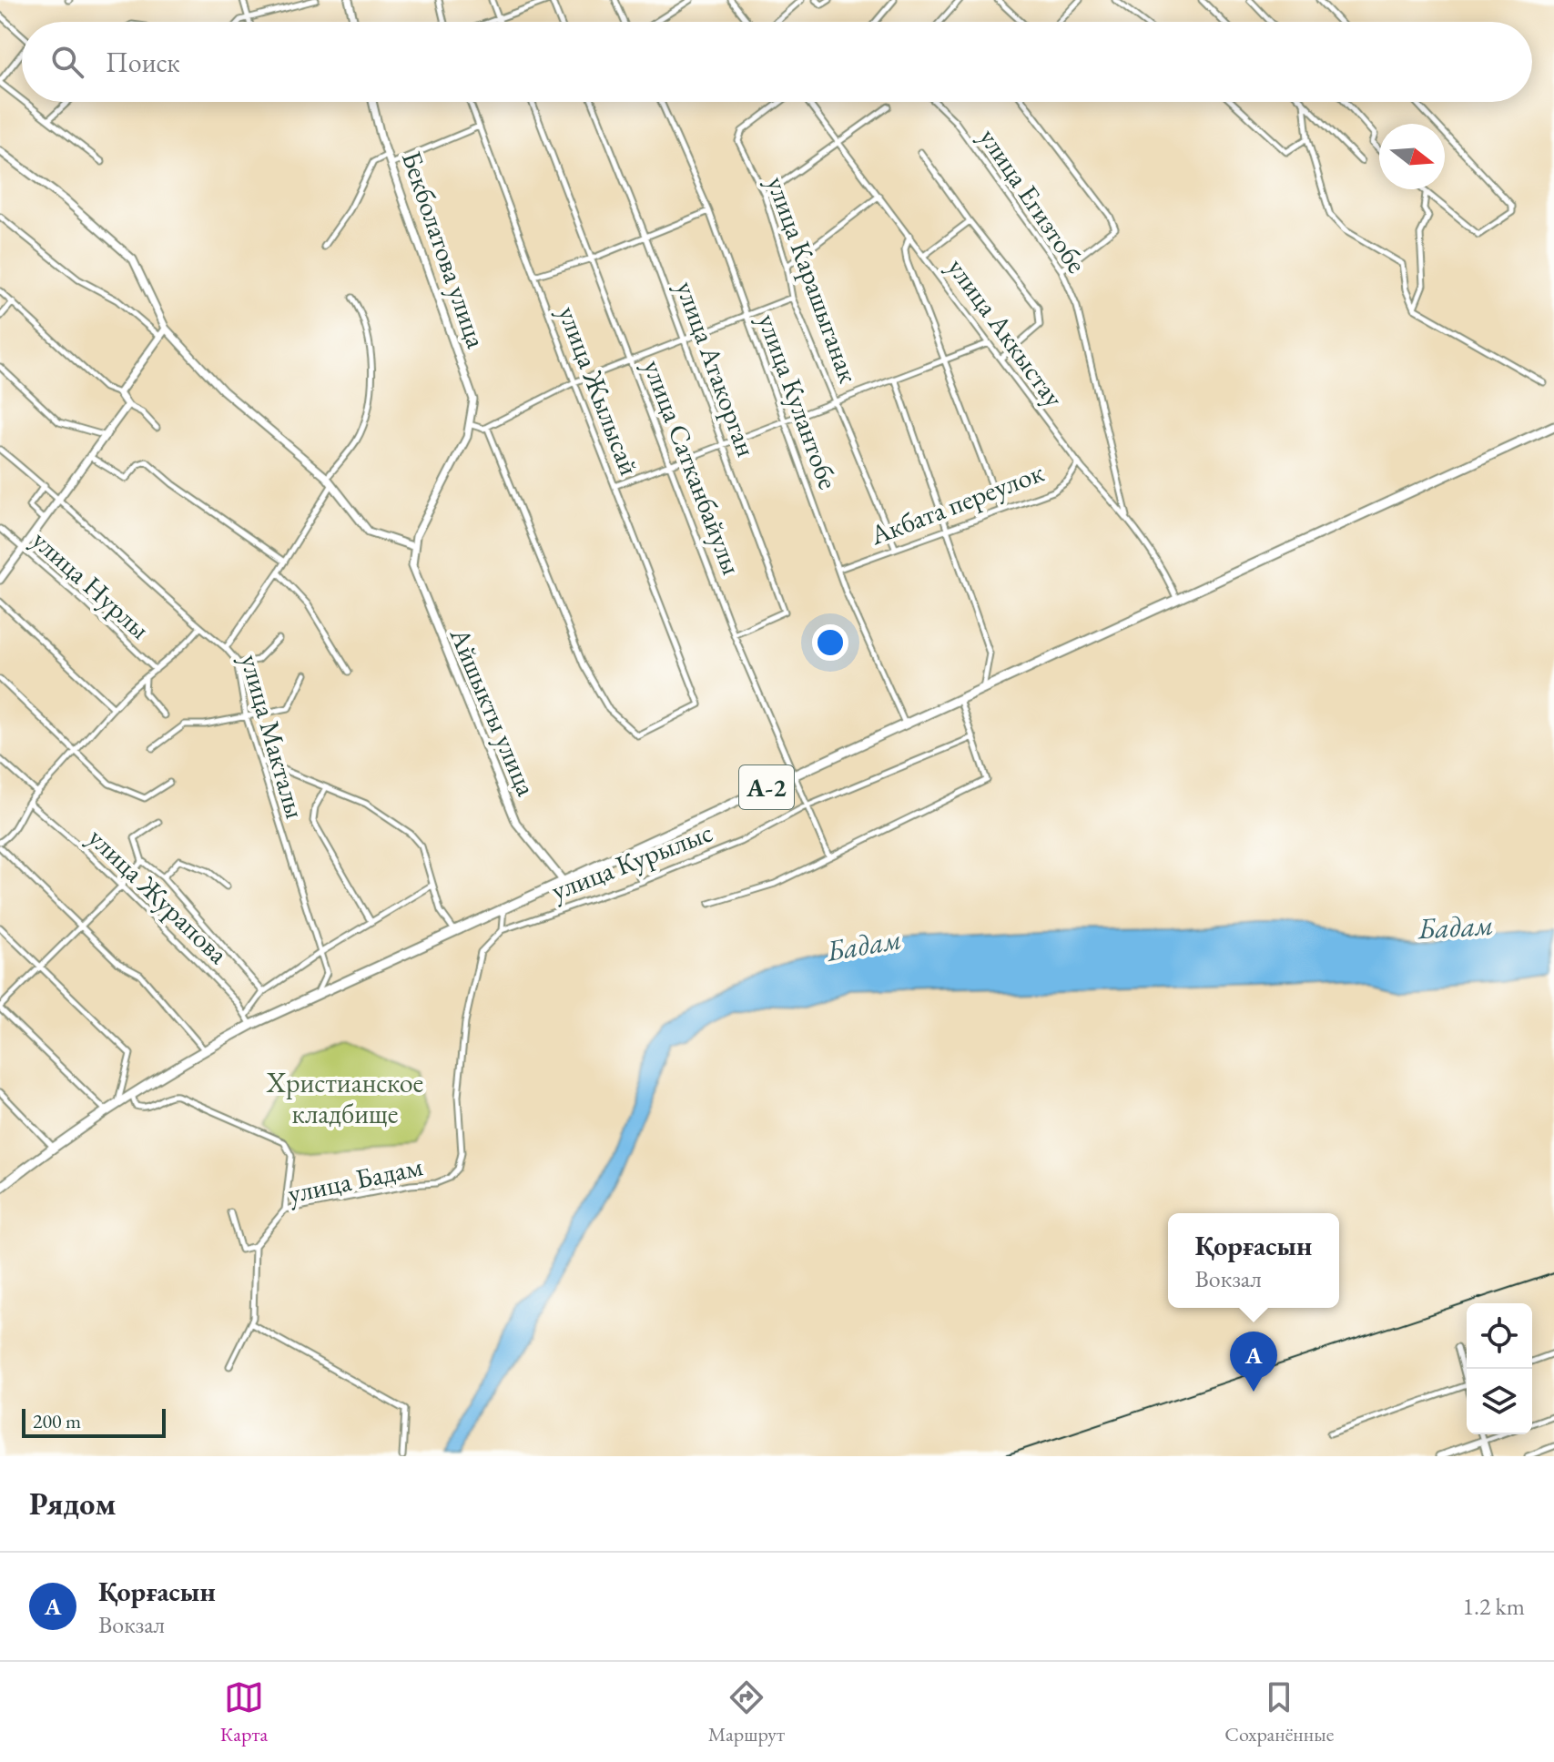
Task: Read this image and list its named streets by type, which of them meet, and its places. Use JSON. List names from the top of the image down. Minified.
{"streets":{"highway":["A-2"],"street":["улица Егизтобе","Бекболатова улица","улица Карашыганак","улица Аккыстау","улица Атакорган","улица Жылысай","улица Кулантобе","улица Сатканбайулы","Акбата переулок","улица Нурлы","Айшыкты улица","улица Макталы","улица Курылыс","улица Журапова","улица Бадам"]},"crossings":[["улица Егизтобе","улица Аккыстау"],["улица Карашыганак","Акбата переулок"],["улица Аккыстау","Акбата переулок"],["улица Аккыстау","A-2"],["улица Атакорган","улица Сатканбайулы"],["улица Кулантобе","Акбата переулок"],["улица Кулантобе","A-2"],["улица Сатканбайулы","A-2"],["улица Сатканбайулы","улица Курылыс"],["Айшыкты улица","A-2"],["улица Макталы","A-2"],["A-2","улица Журапова"],["улица Курылыс","улица Бадам"]],"water":["Бадам"],"parks":["Христианское кладбище"],"scale_bar":"200 m","north":"right","page":{"search":"Поиск","popup":["Қорғасын","Вокзал"],"pins":"A","scale":"200 m","heading":"Рядом","list":[{"mark":"A","name":"Қорғасын","note":"Вокзал","value":"1.2 km"}],"nav":["Карта","Маршрут","Сохранённые"]}}
